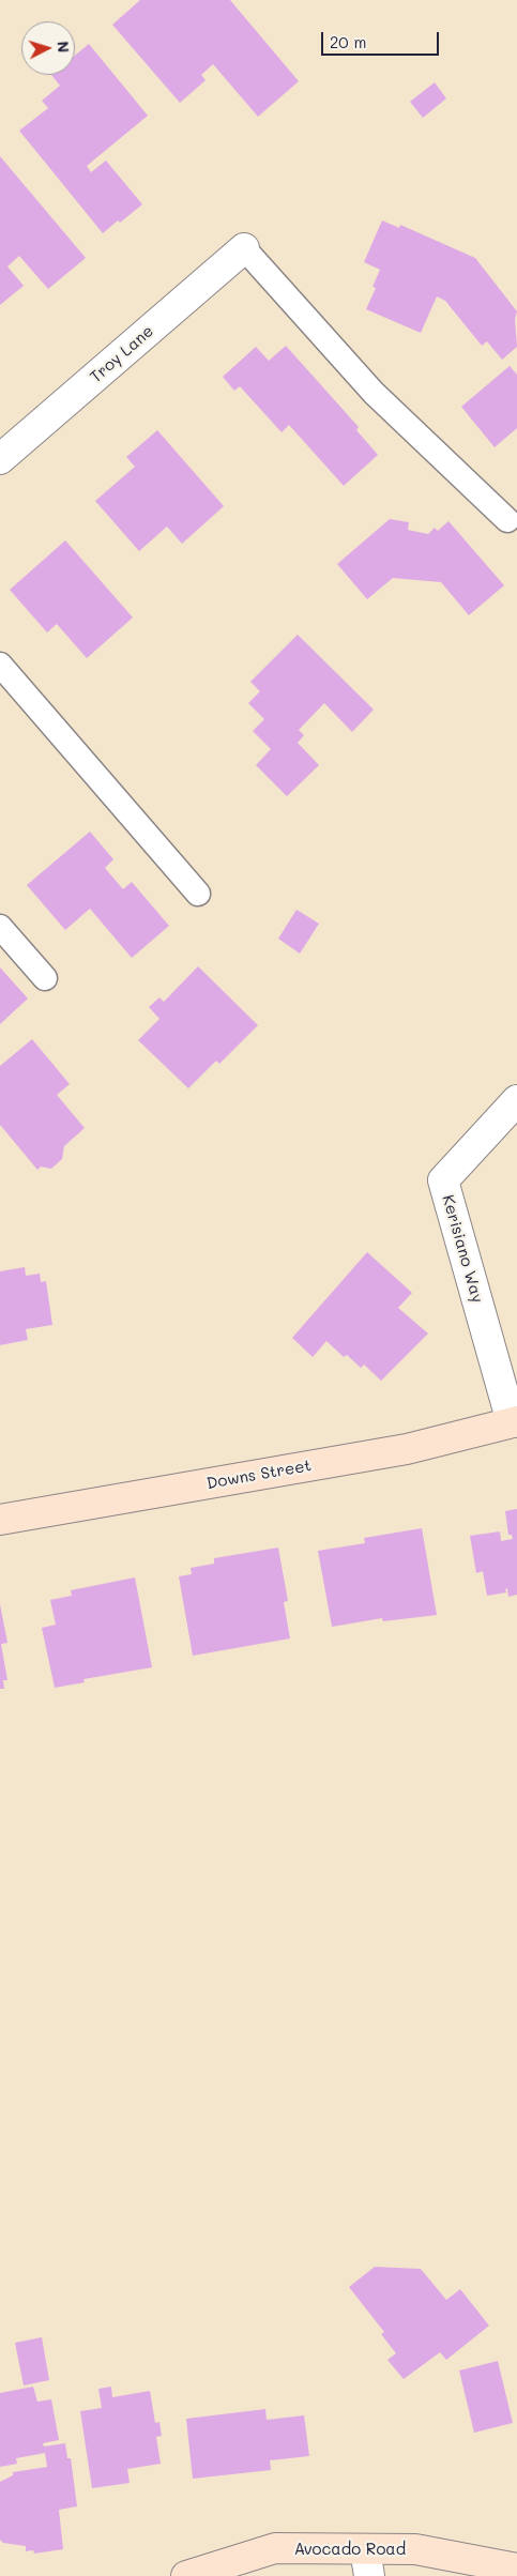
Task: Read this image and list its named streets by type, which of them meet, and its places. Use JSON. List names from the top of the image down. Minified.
{"streets":{"main road":["Downs Street","Avocado Road"],"street":["Troy Lane","Kerisiano Way"]},"crossings":[["Kerisiano Way","Downs Street"]],"scale_bar":"20 m","north":"right"}
